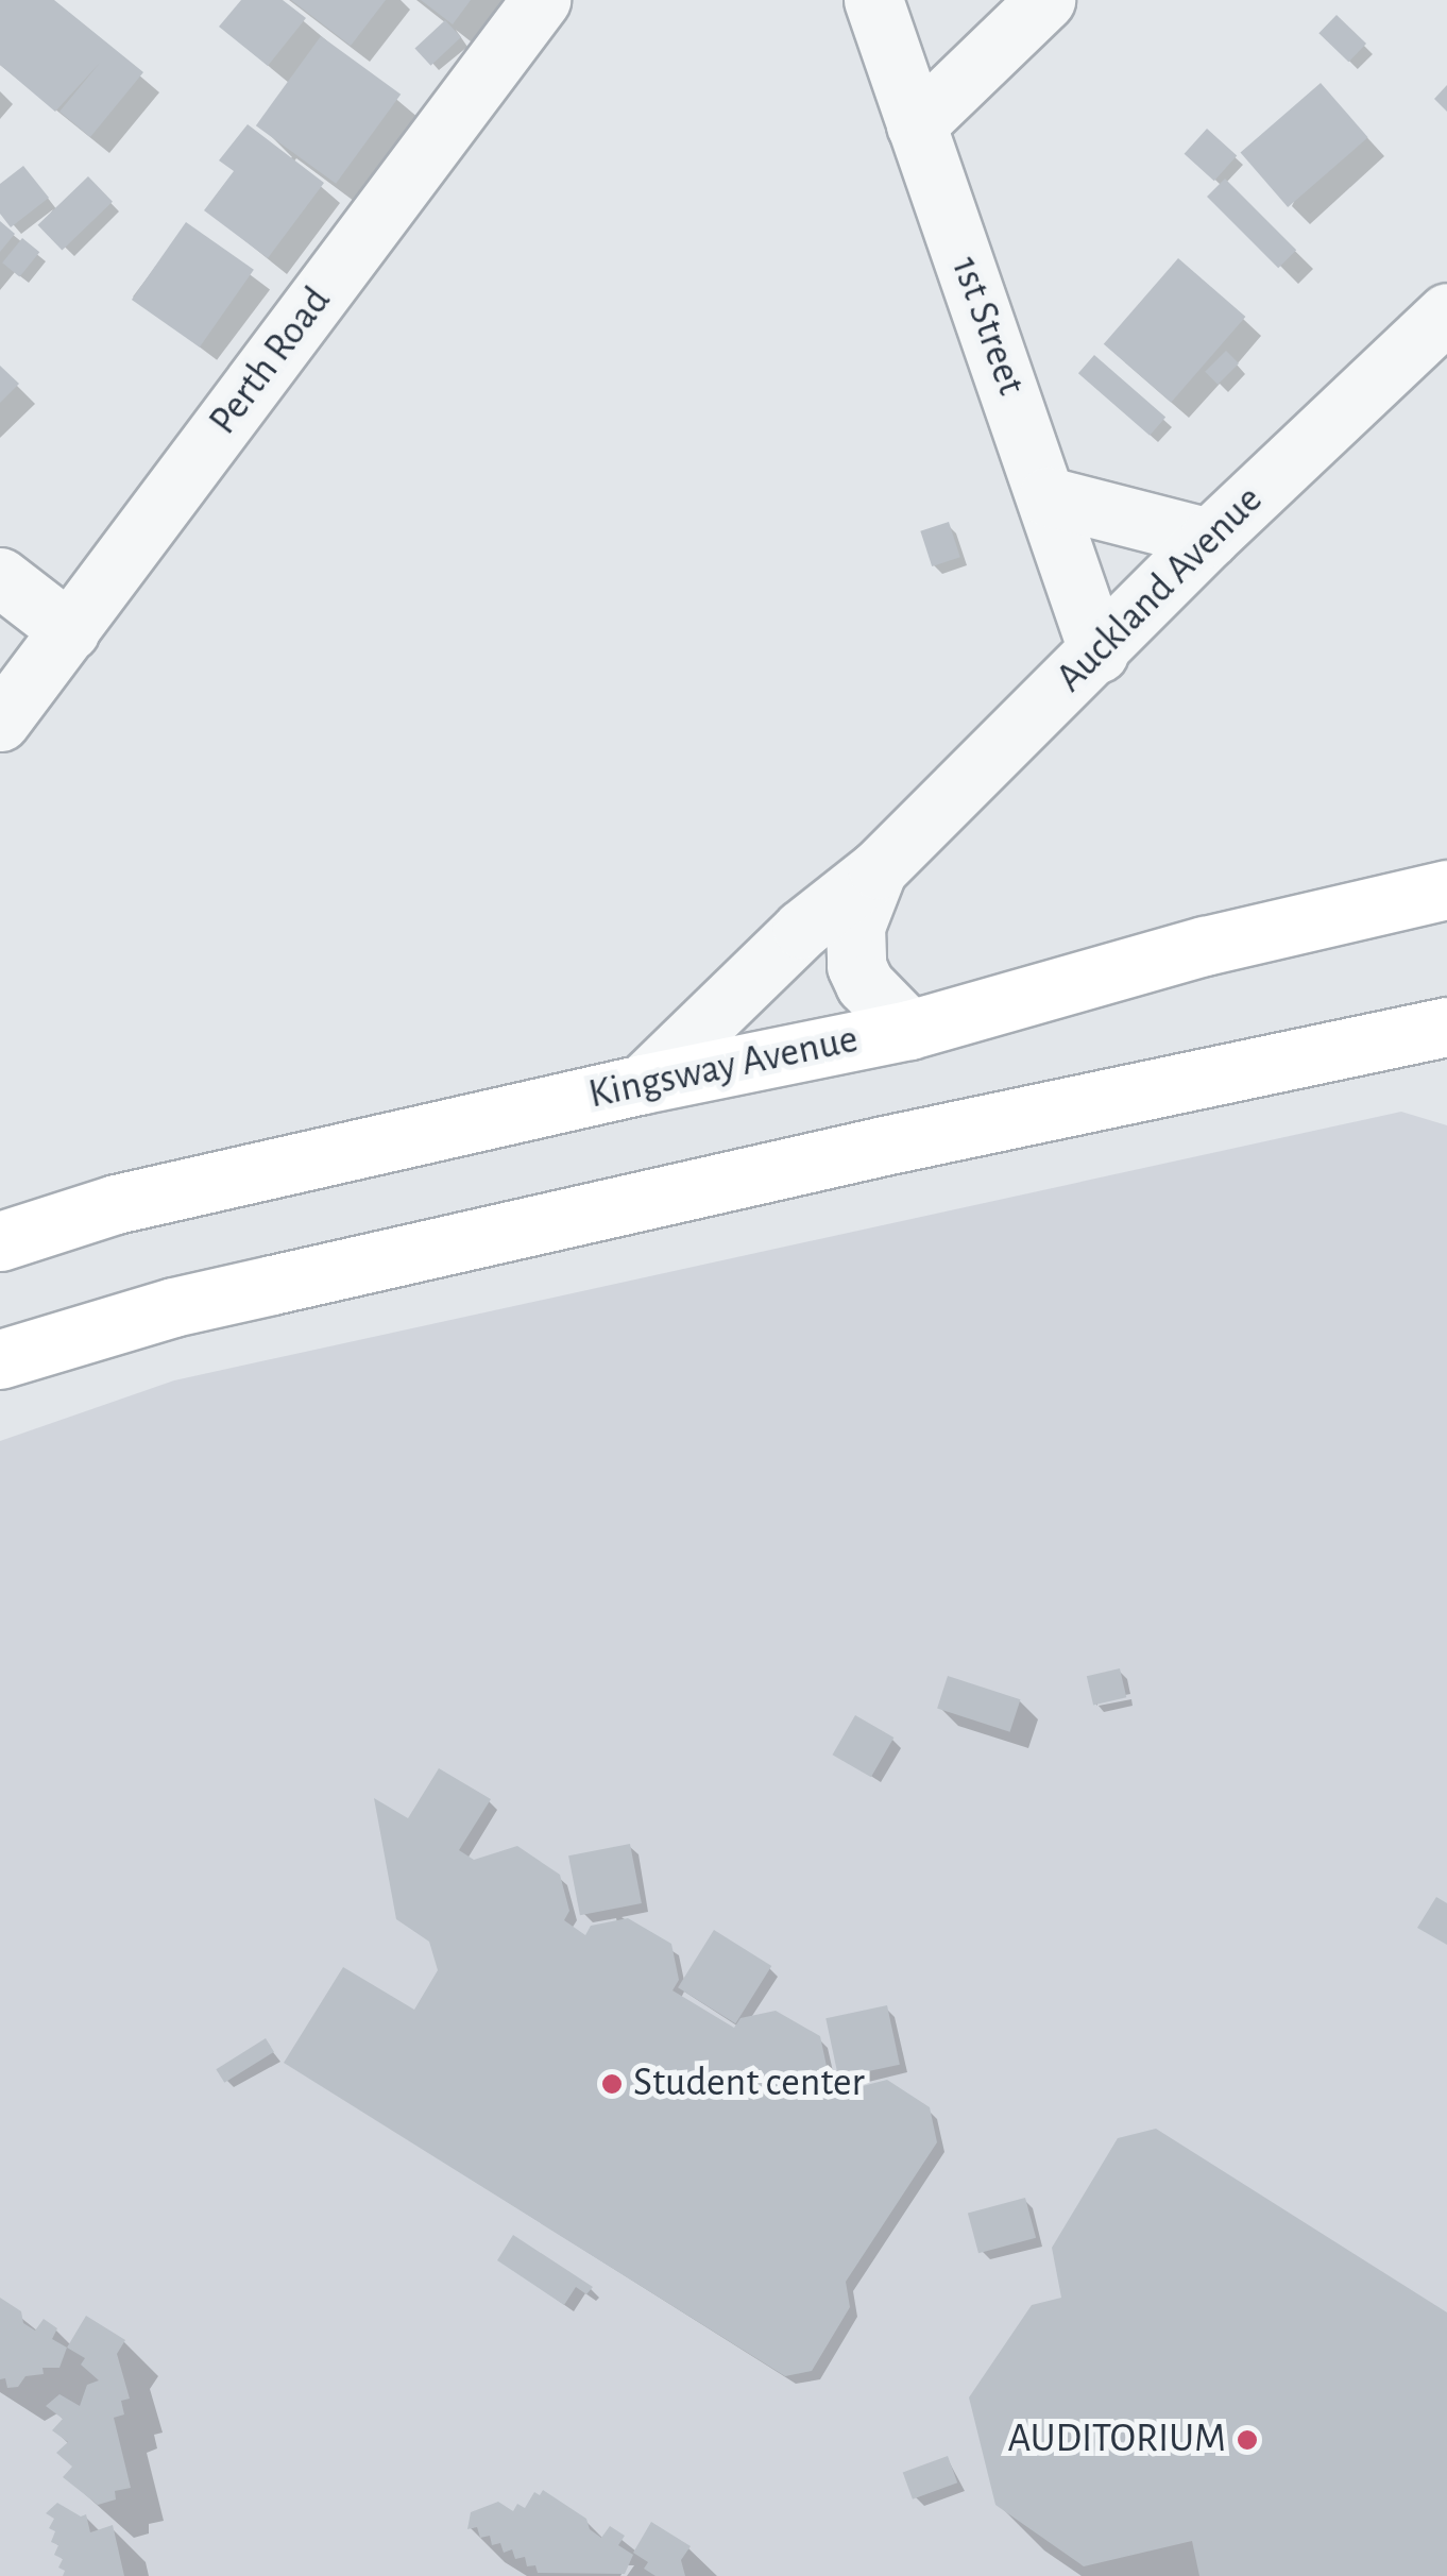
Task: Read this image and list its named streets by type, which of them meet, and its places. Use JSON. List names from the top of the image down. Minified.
{"streets":{"main road":["Kingsway Avenue"],"street":["1st Street","Perth Road","Auckland Avenue"]},"crossings":[["1st Street","Auckland Avenue"],["Auckland Avenue","Kingsway Avenue"]],"places":["Student center","AUDITORIUM"]}
